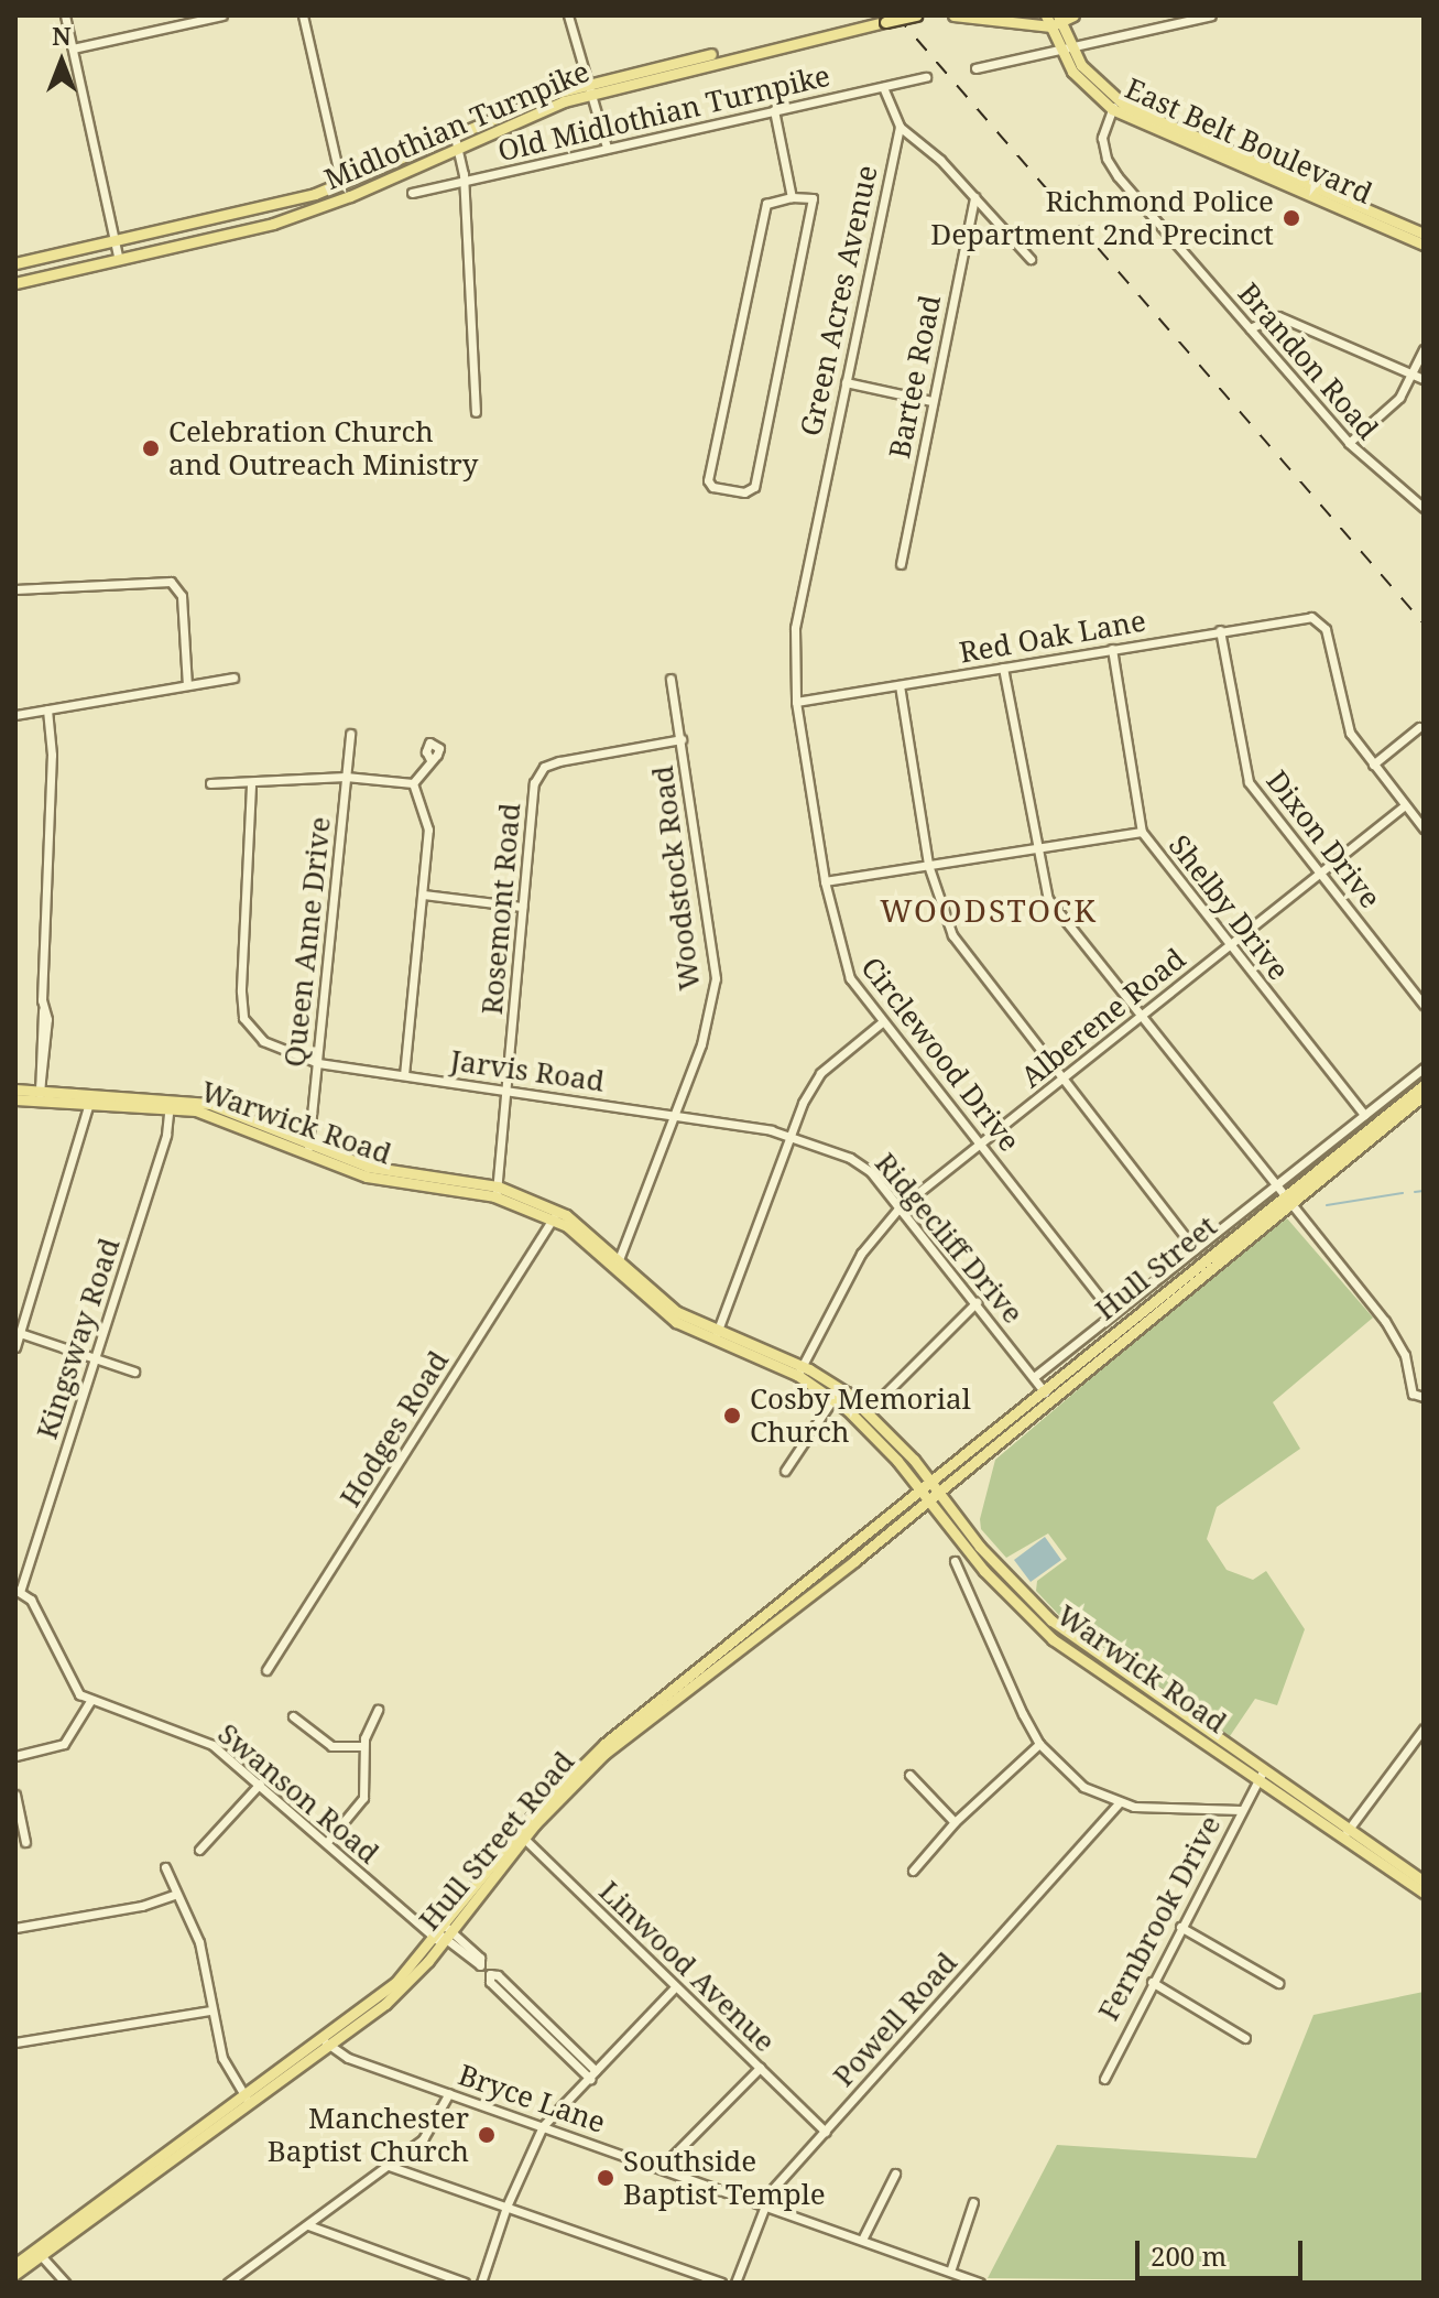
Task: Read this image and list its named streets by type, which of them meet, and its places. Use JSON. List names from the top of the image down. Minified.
{"streets":{"main road":["Midlothian Turnpike","East Belt Boulevard","Warwick Road","Hull Street","Hull Street Road"],"street":["Old Midlothian Turnpike","Green Acres Avenue","Brandon Road","Bartee Road","Red Oak Lane","Dixon Drive","Woodstock Road","Shelby Drive","Rosemont Road","Queen Anne Drive","Alberene Road","Circlewood Drive","Jarvis Road","Ridgecliff Drive","Kingsway Road","Hodges Road","Swanson Road","Fernbrook Drive","Linwood Avenue","Powell Road","Bryce Lane"]},"crossings":[["East Belt Boulevard","Brandon Road"],["Green Acres Avenue","Circlewood Drive"],["Red Oak Lane","Dixon Drive"],["Red Oak Lane","Shelby Drive"],["Red Oak Lane","Circlewood Drive"],["Dixon Drive","Alberene Road"],["Woodstock Road","Rosemont Road"],["Woodstock Road","Jarvis Road"],["Woodstock Road","Warwick Road"],["Shelby Drive","Alberene Road"],["Rosemont Road","Jarvis Road"],["Rosemont Road","Warwick Road"],["Queen Anne Drive","Jarvis Road"],["Queen Anne Drive","Warwick Road"],["Alberene Road","Circlewood Drive"],["Alberene Road","Warwick Road"],["Alberene Road","Ridgecliff Drive"],["Jarvis Road","Ridgecliff Drive"],["Warwick Road","Hull Street"],["Warwick Road","Kingsway Road"],["Warwick Road","Hodges Road"],["Warwick Road","Hull Street Road"],["Warwick Road","Fernbrook Drive"],["Ridgecliff Drive","Hull Street"],["Ridgecliff Drive","Hull Street Road"],["Hull Street","Hull Street Road"],["Swanson Road","Hull Street Road"],["Hull Street Road","Linwood Avenue"],["Hull Street Road","Bryce Lane"],["Linwood Avenue","Powell Road"],["Powell Road","Bryce Lane"]],"districts":["WOODSTOCK"],"places":["Richmond Police Department 2nd Precinct","Celebration Church and Outreach Ministry","Cosby Memorial Church","Manchester Baptist Church","Southside Baptist Temple"],"scale_bar":"200 m","north":"top"}
